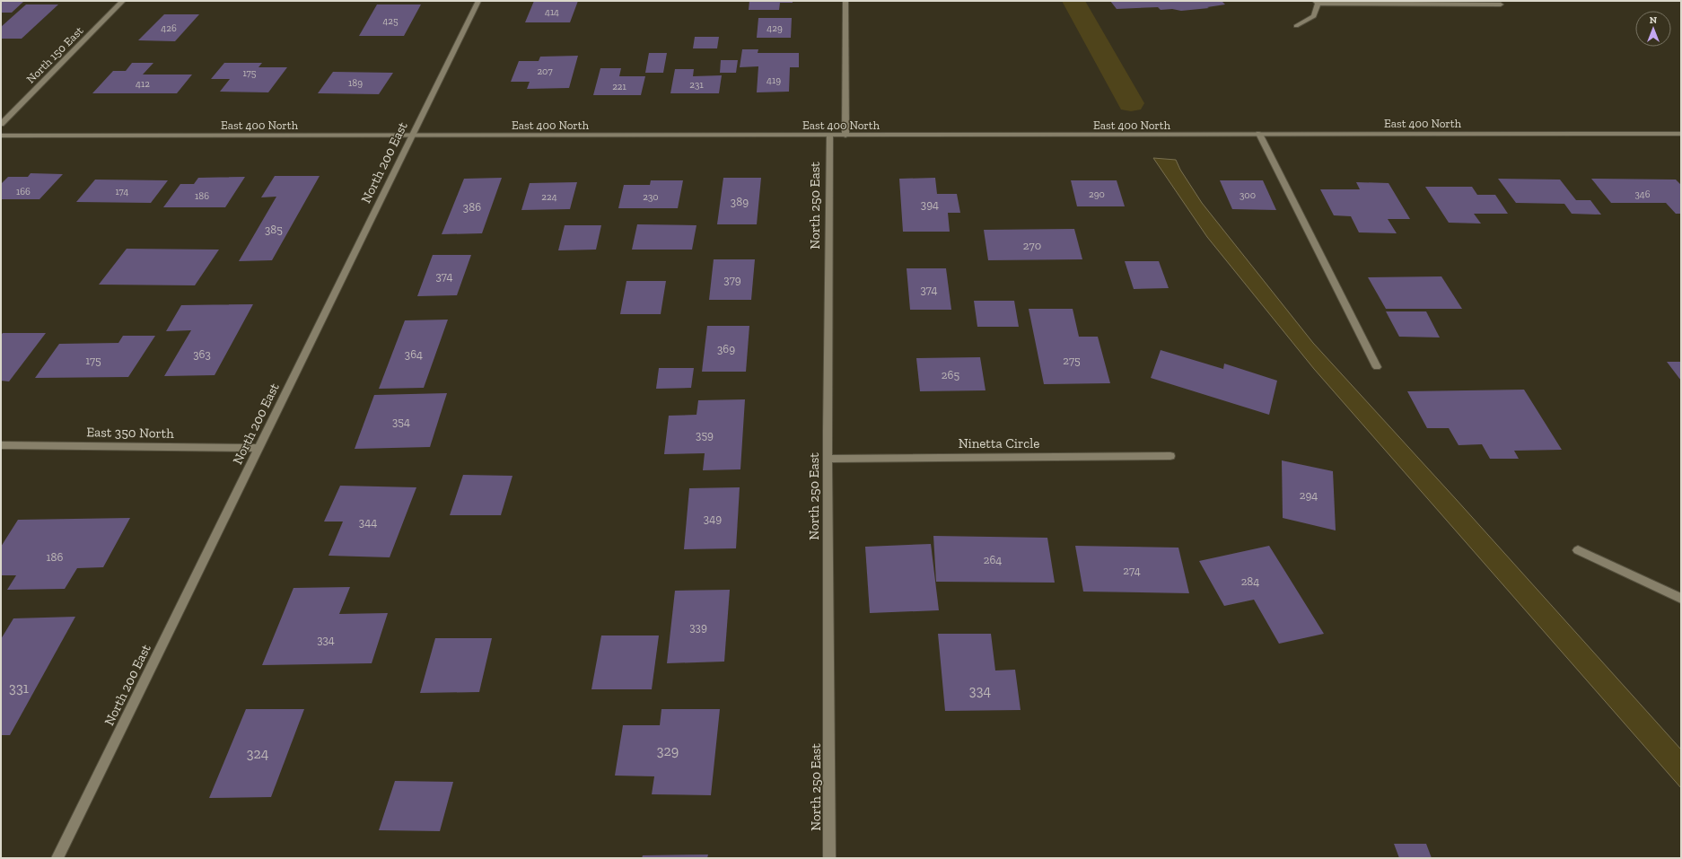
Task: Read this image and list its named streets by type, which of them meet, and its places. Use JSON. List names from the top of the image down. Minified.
{"streets":{"street":["North 150 East","East 400 North","North 200 East","North 250 East","East 350 North","Ninetta Circle"]},"crossings":[["East 400 North","North 200 East"],["East 400 North","North 250 East"],["North 200 East","East 350 North"],["North 250 East","Ninetta Circle"]],"house_numbers":["414","425","426","429","207","175","419","189","412","231","221","166","174","290","346","300","186","224","230","389","394","386","385","270","374","379","374","369","363","364","175","275","265","354","359","294","349","344","186","264","274","284","339","334","331","334","329","324"],"north":"top"}
